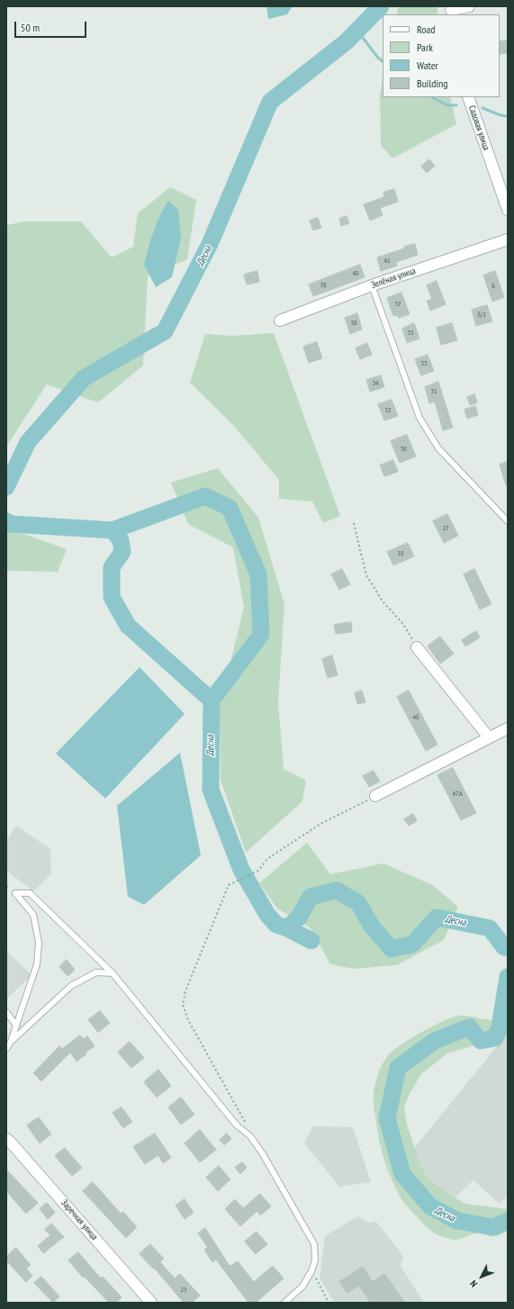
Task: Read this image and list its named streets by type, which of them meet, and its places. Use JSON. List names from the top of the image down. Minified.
{"streets":{"street":["Садовая улица","Зелёная улица","Заречная улица"]},"water":["Десна"],"house_numbers":["41","40","39","6","37","6/2","38","35","33","34","31","32","30","27","28","46","47А","23"],"legend":["Road","Park","Water","Building"],"scale_bar":"50 m","north":"bottom left"}
